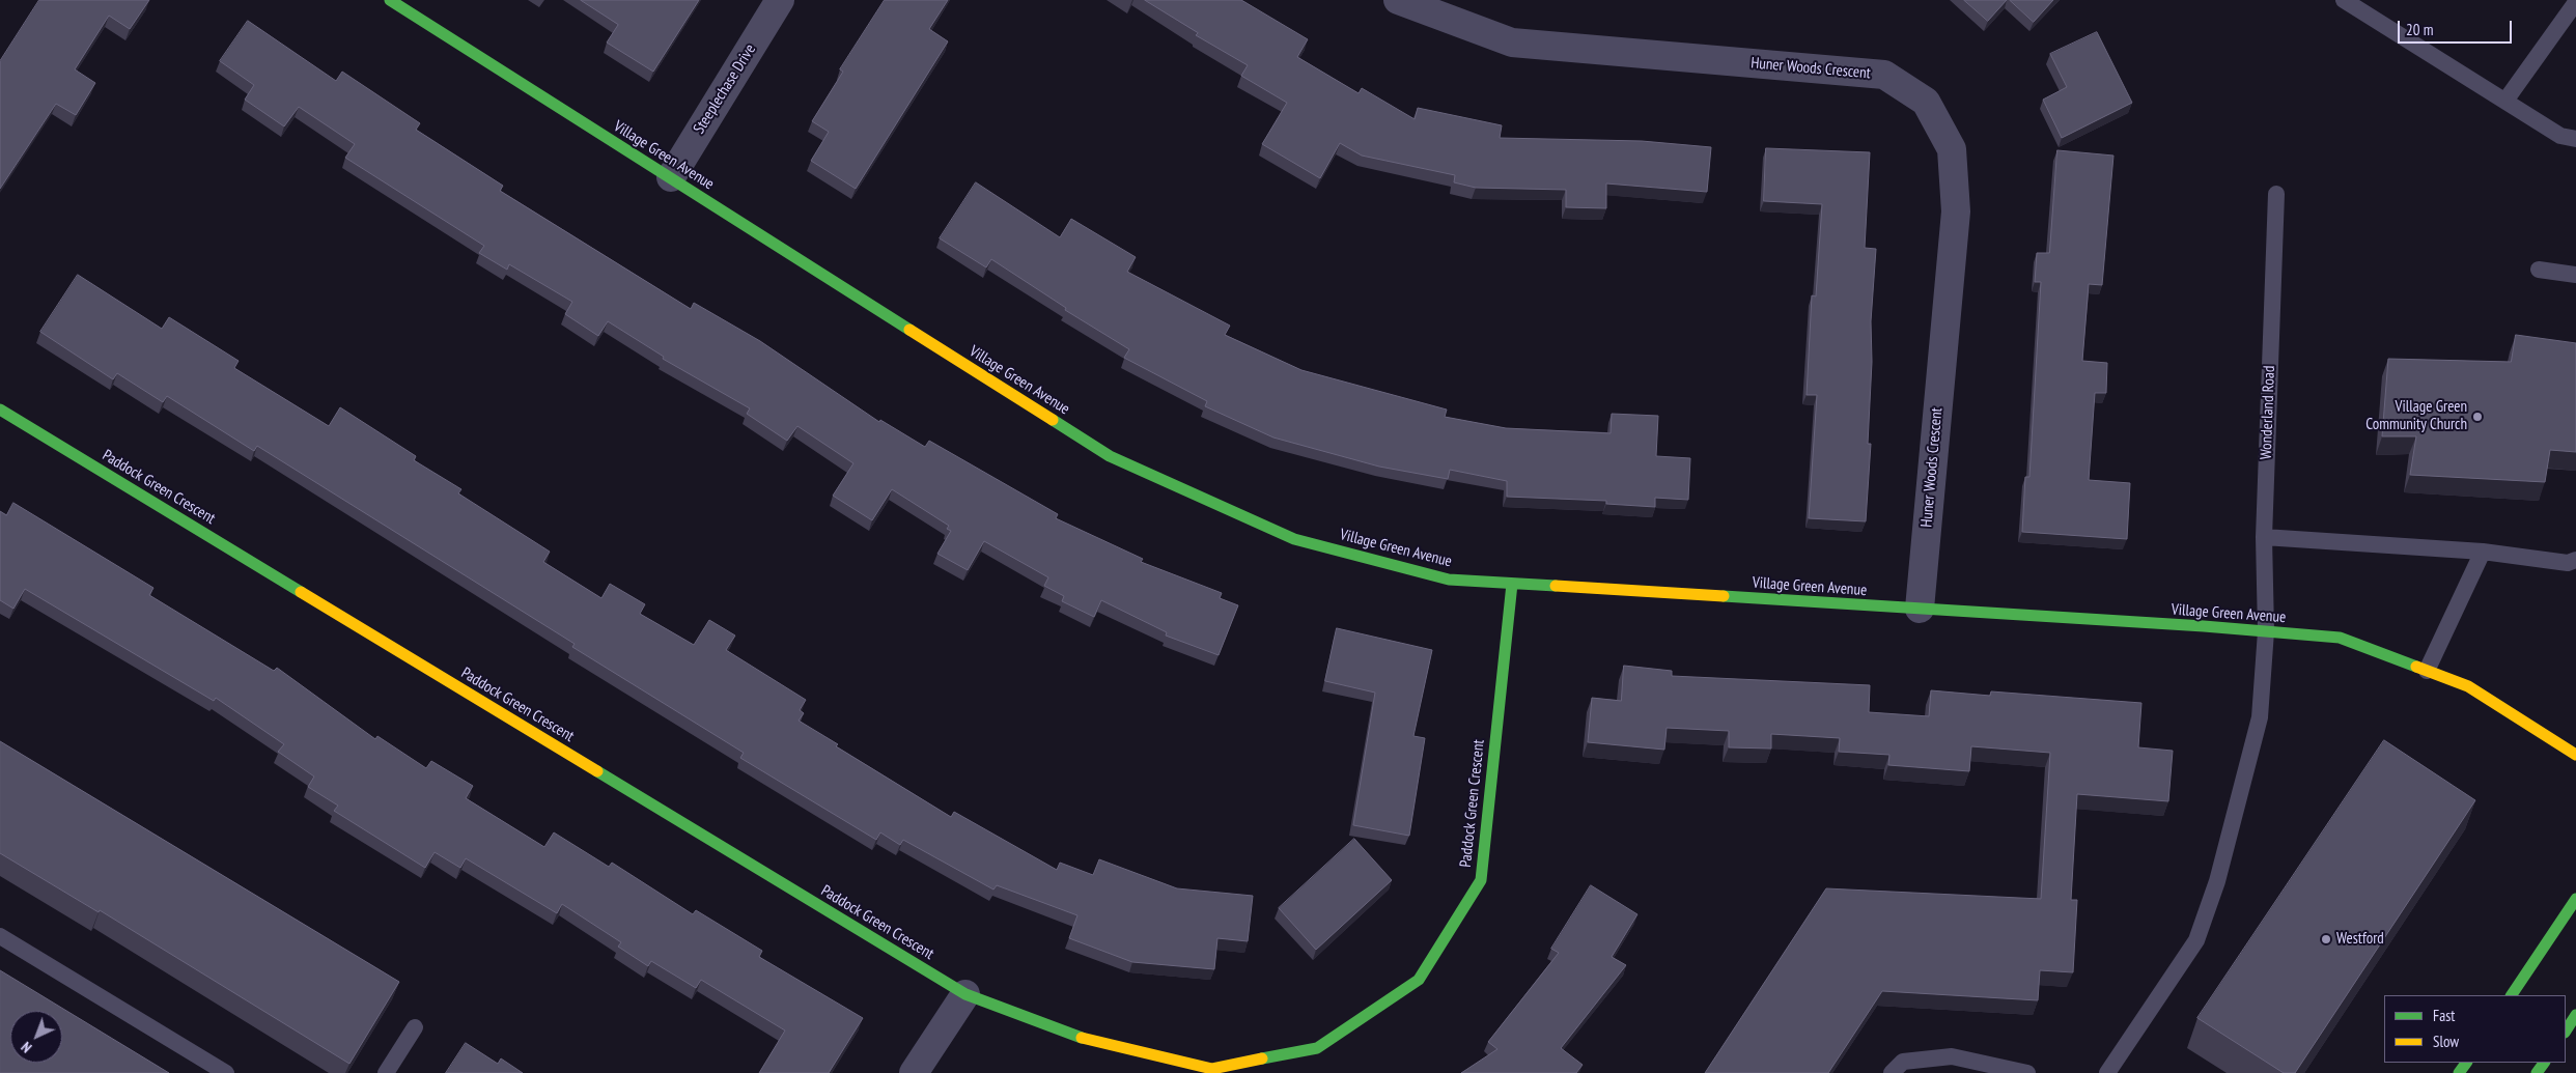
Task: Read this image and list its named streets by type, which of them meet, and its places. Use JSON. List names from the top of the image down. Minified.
{"streets":{"street":["Huner Woods Crescent","Steeplechase Drive","Village Green Avenue","Paddock Green Crescent"],"lane":["Wonderland Road"]},"crossings":[["Huner Woods Crescent","Village Green Avenue"],["Steeplechase Drive","Village Green Avenue"],["Village Green Avenue","Wonderland Road"],["Village Green Avenue","Paddock Green Crescent"]],"places":["Village Green Community Church","Westford"],"legend":["Fast","Slow"],"scale_bar":"20 m","north":"bottom left"}
